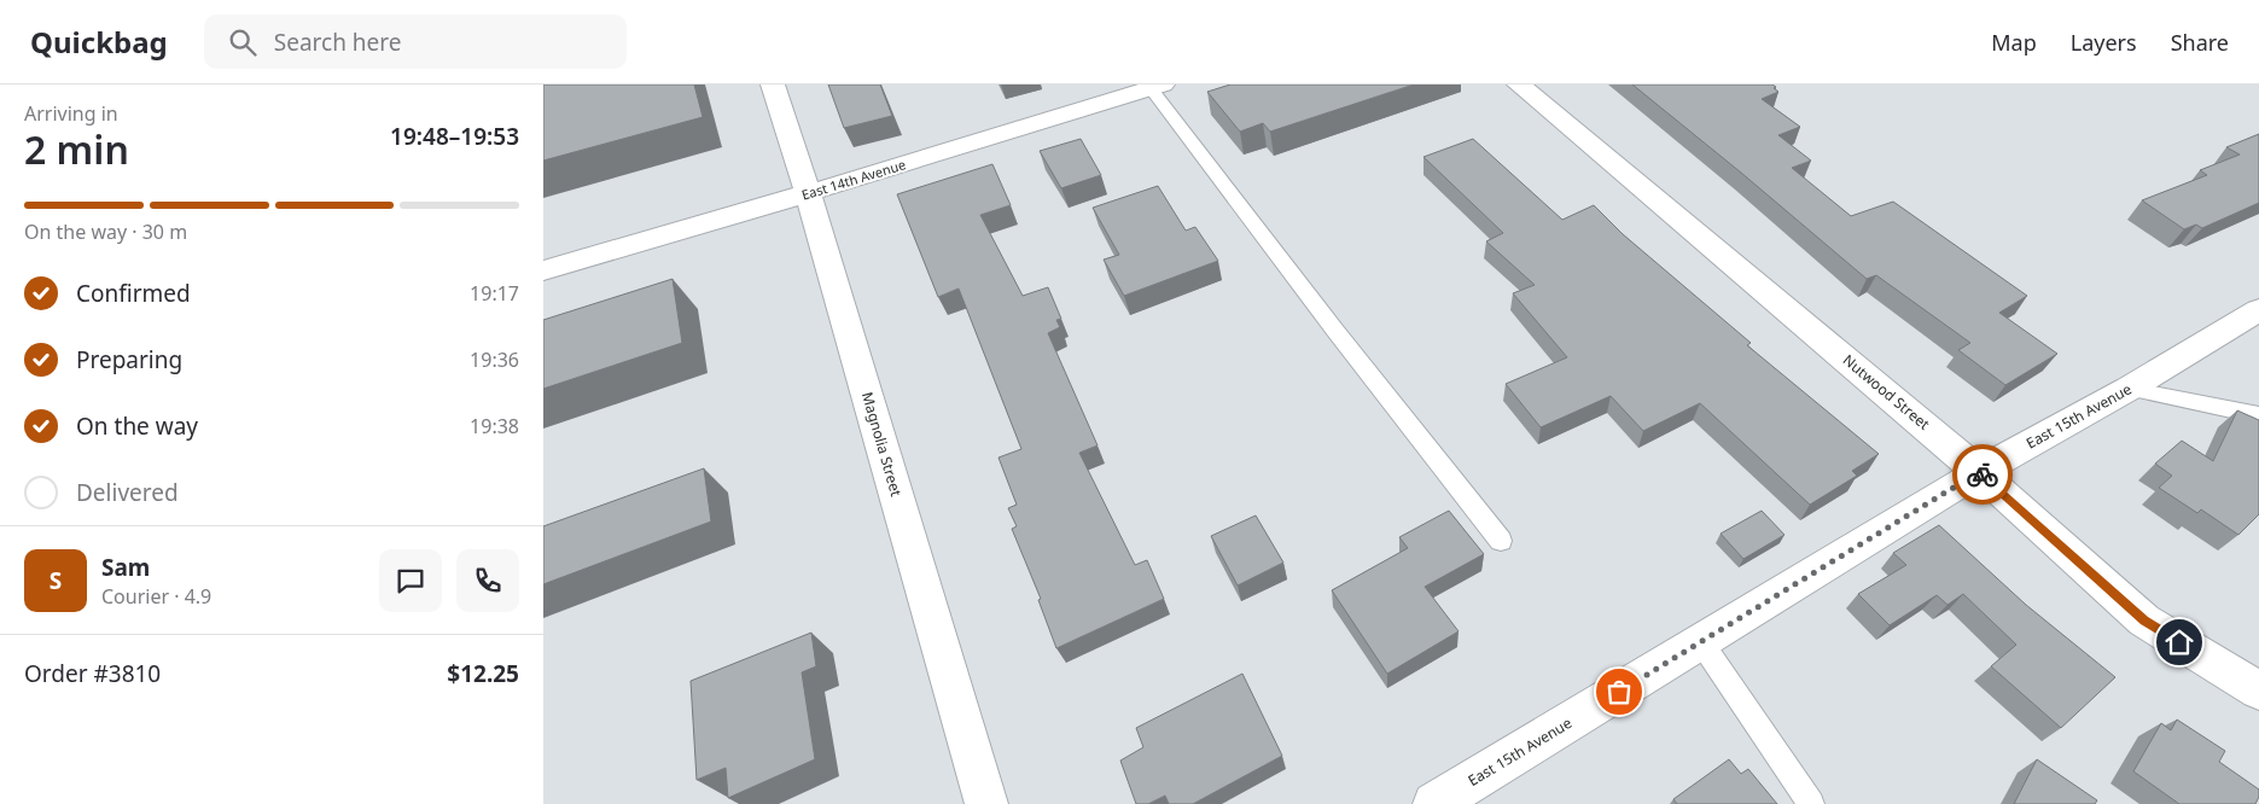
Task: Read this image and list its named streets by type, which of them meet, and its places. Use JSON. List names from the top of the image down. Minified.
{"streets":{"street":["East 14th Avenue","Nutwood Street","East 15th Avenue","Magnolia Street"]},"crossings":[["East 14th Avenue","Magnolia Street"],["Nutwood Street","East 15th Avenue"]],"page":{"header":"Quickbag","search":"Search here","nav":["Map","Layers","Share"],"heading":["2 min","Arriving in","19:48–19:53"],"panel":["Sam","Courier · 4.9","Order #3810","$12.25"],"bar":"On the way · 30 m","list":[["Confirmed","19:17"],["Preparing","19:36"],["On the way","19:38"],"Delivered"],"round":"S"}}
